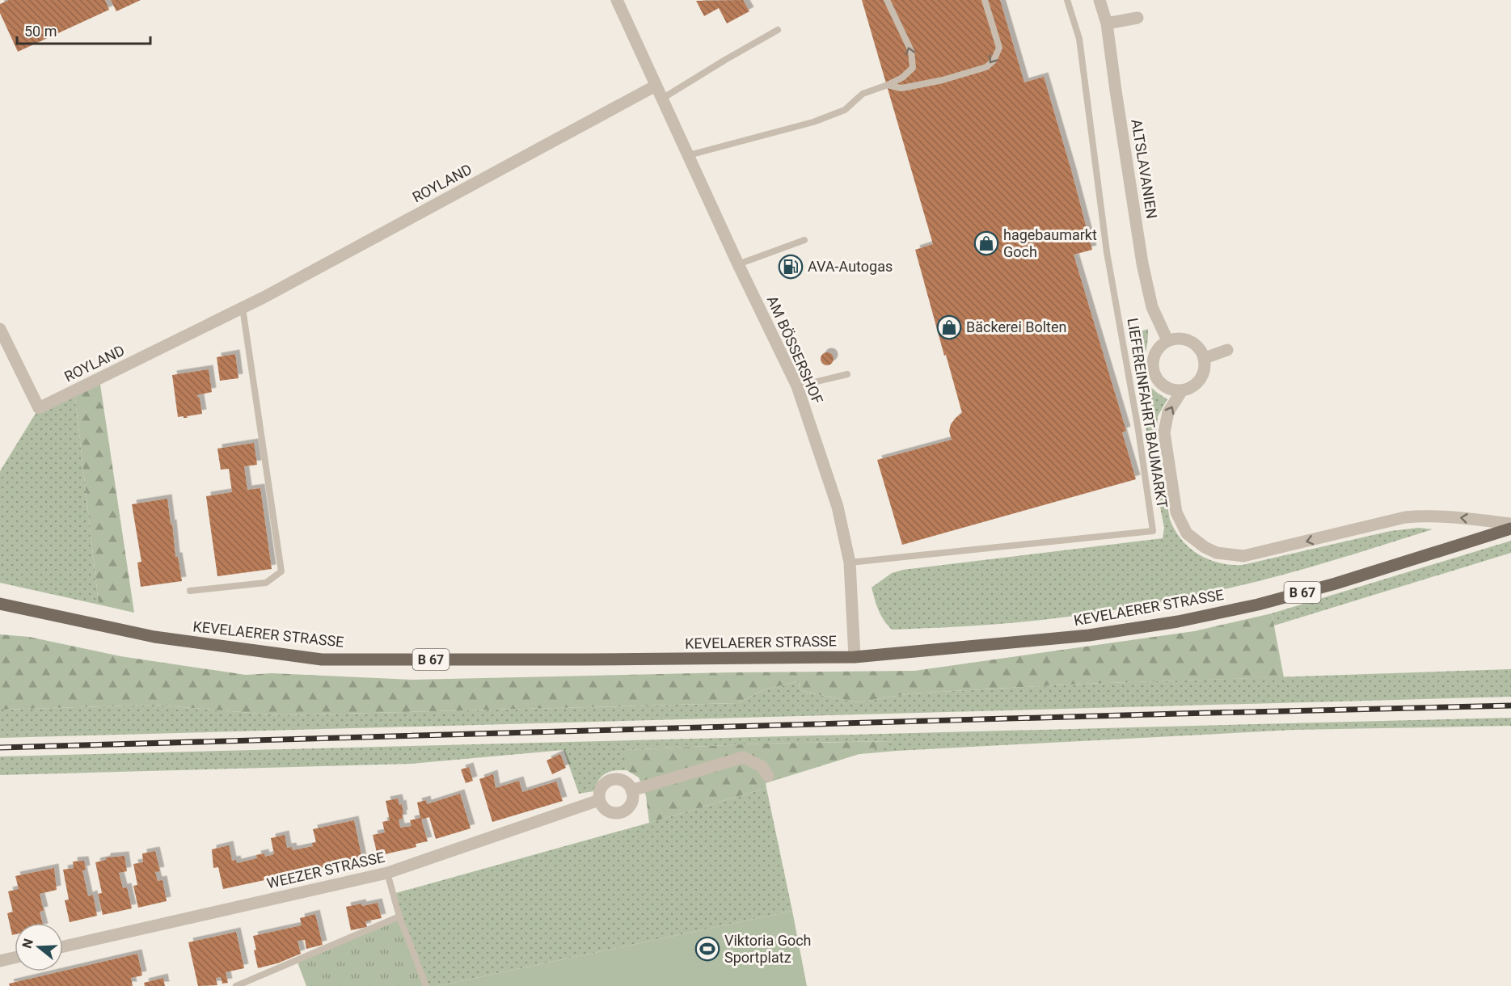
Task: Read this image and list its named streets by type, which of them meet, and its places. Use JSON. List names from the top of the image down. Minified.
{"streets":{"main road":["B 67","KEVELAERER STRASSE"],"street":["ALTSLAVANIEN","ROYLAND","AM BÖSSERSHOF","WEEZER STRASSE"],"lane":["LIEFEREINFAHRT BAUMARKT"]},"crossings":[["ROYLAND","AM BÖSSERSHOF"],["AM BÖSSERSHOF","LIEFEREINFAHRT BAUMARKT"],["AM BÖSSERSHOF","KEVELAERER STRASSE"]],"places":{"shop":["hagebaumarkt Goch","Bäckerei Bolten"],"fuel station":["AVA-Autogas"],"sports":["Viktoria Goch Sportplatz"]},"scale_bar":"50 m","north":"left"}
